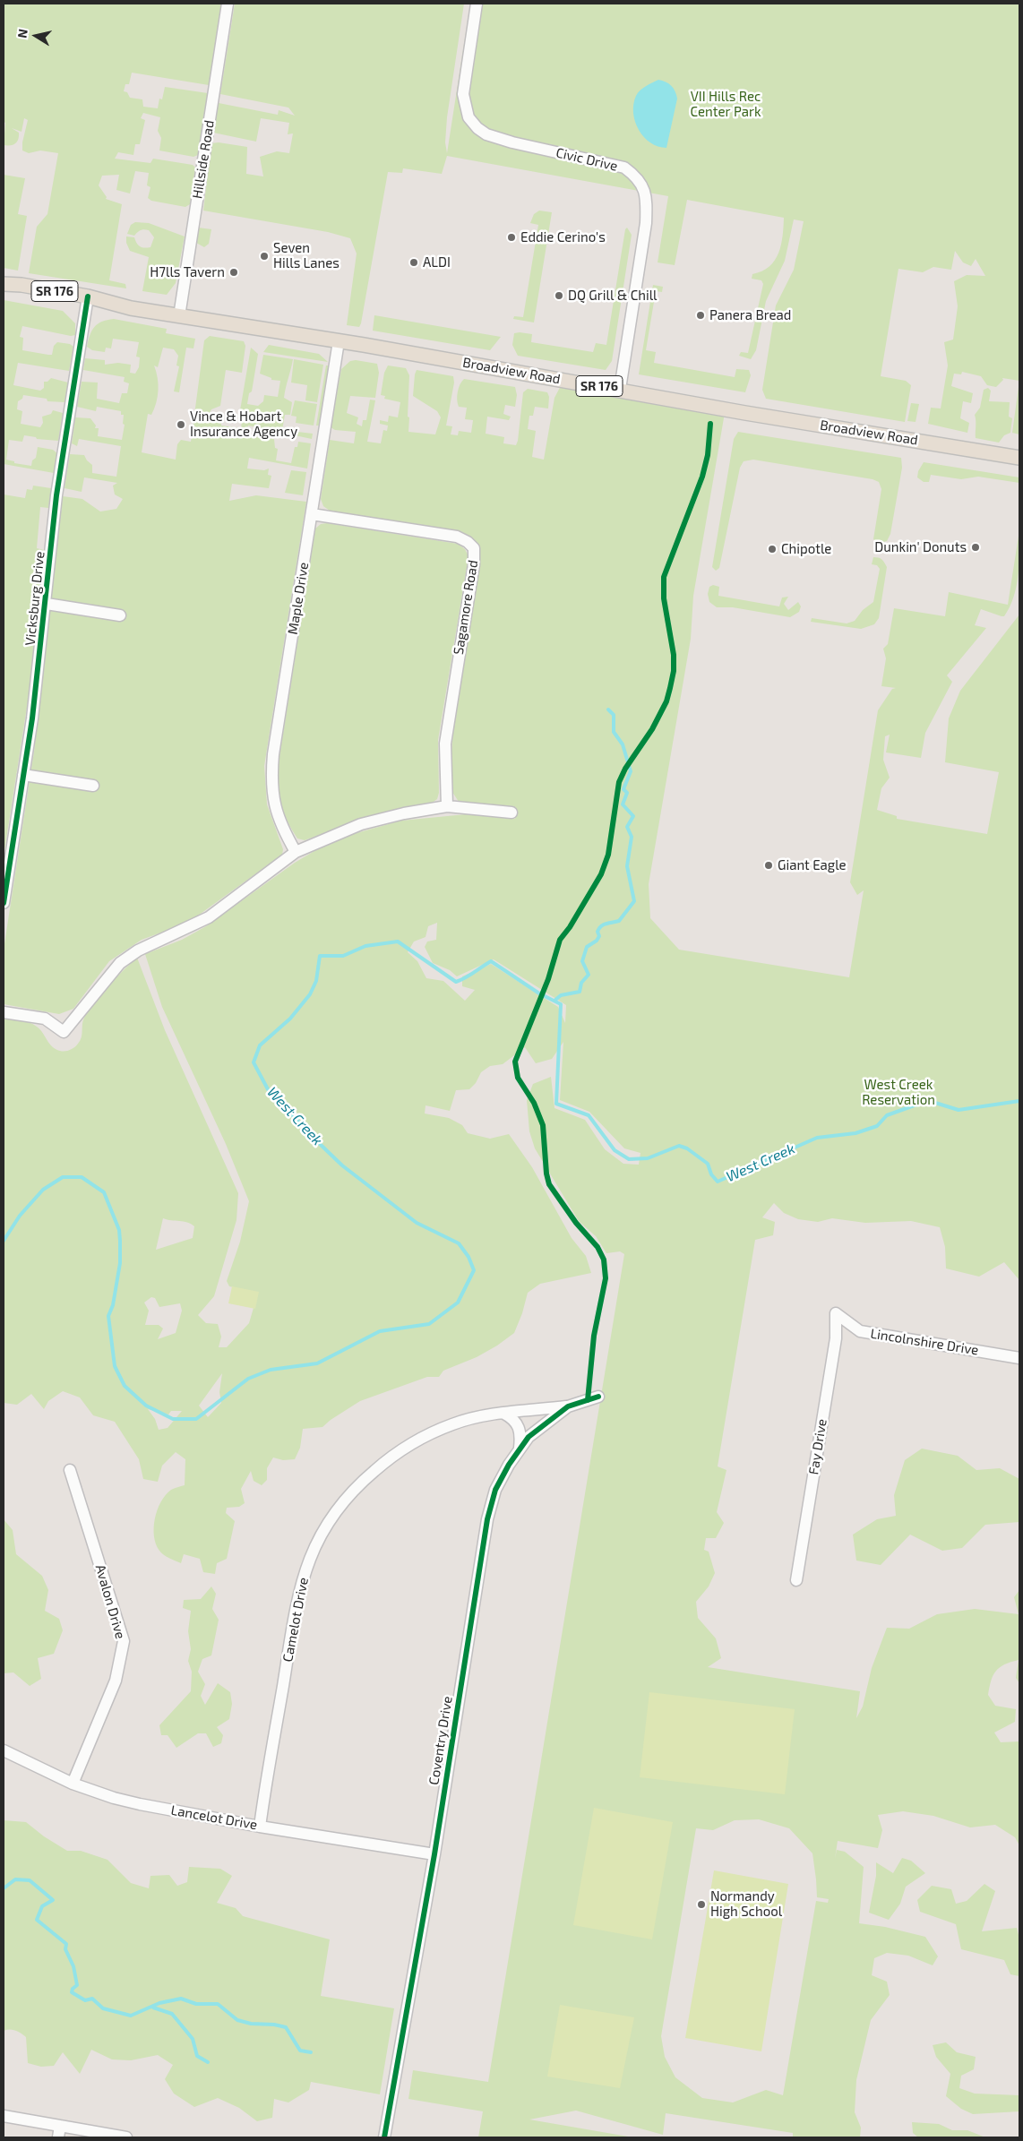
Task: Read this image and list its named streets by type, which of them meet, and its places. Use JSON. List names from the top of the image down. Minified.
{"streets":{"main road":["SR 176","Broadview Road"],"street":["Hillside Road","Civic Drive","Vicksburg Drive","Maple Drive","Sagamore Road","Lincolnshire Drive","Fay Drive","Avalon Drive","Camelot Drive","Coventry Drive","Lancelot Drive"]},"crossings":[["Hillside Road","Broadview Road"],["Civic Drive","Broadview Road"],["Broadview Road","Vicksburg Drive"],["Broadview Road","Maple Drive"],["Maple Drive","Sagamore Road"],["Lincolnshire Drive","Fay Drive"],["Avalon Drive","Lancelot Drive"],["Camelot Drive","Coventry Drive"],["Camelot Drive","Lancelot Drive"],["Coventry Drive","Lancelot Drive"]],"water":["West Creek"],"parks":["VII Hills Rec Center Park","West Creek Reservation"],"places":["Eddie Cerino's","Seven Hills Lanes","ALDI","H7lls Tavern","DQ Grill & Chill","Panera Bread","Vince & Hobart Insurance Agency","Dunkin' Donuts","Chipotle","Giant Eagle","Normandy High School"],"north":"left"}
